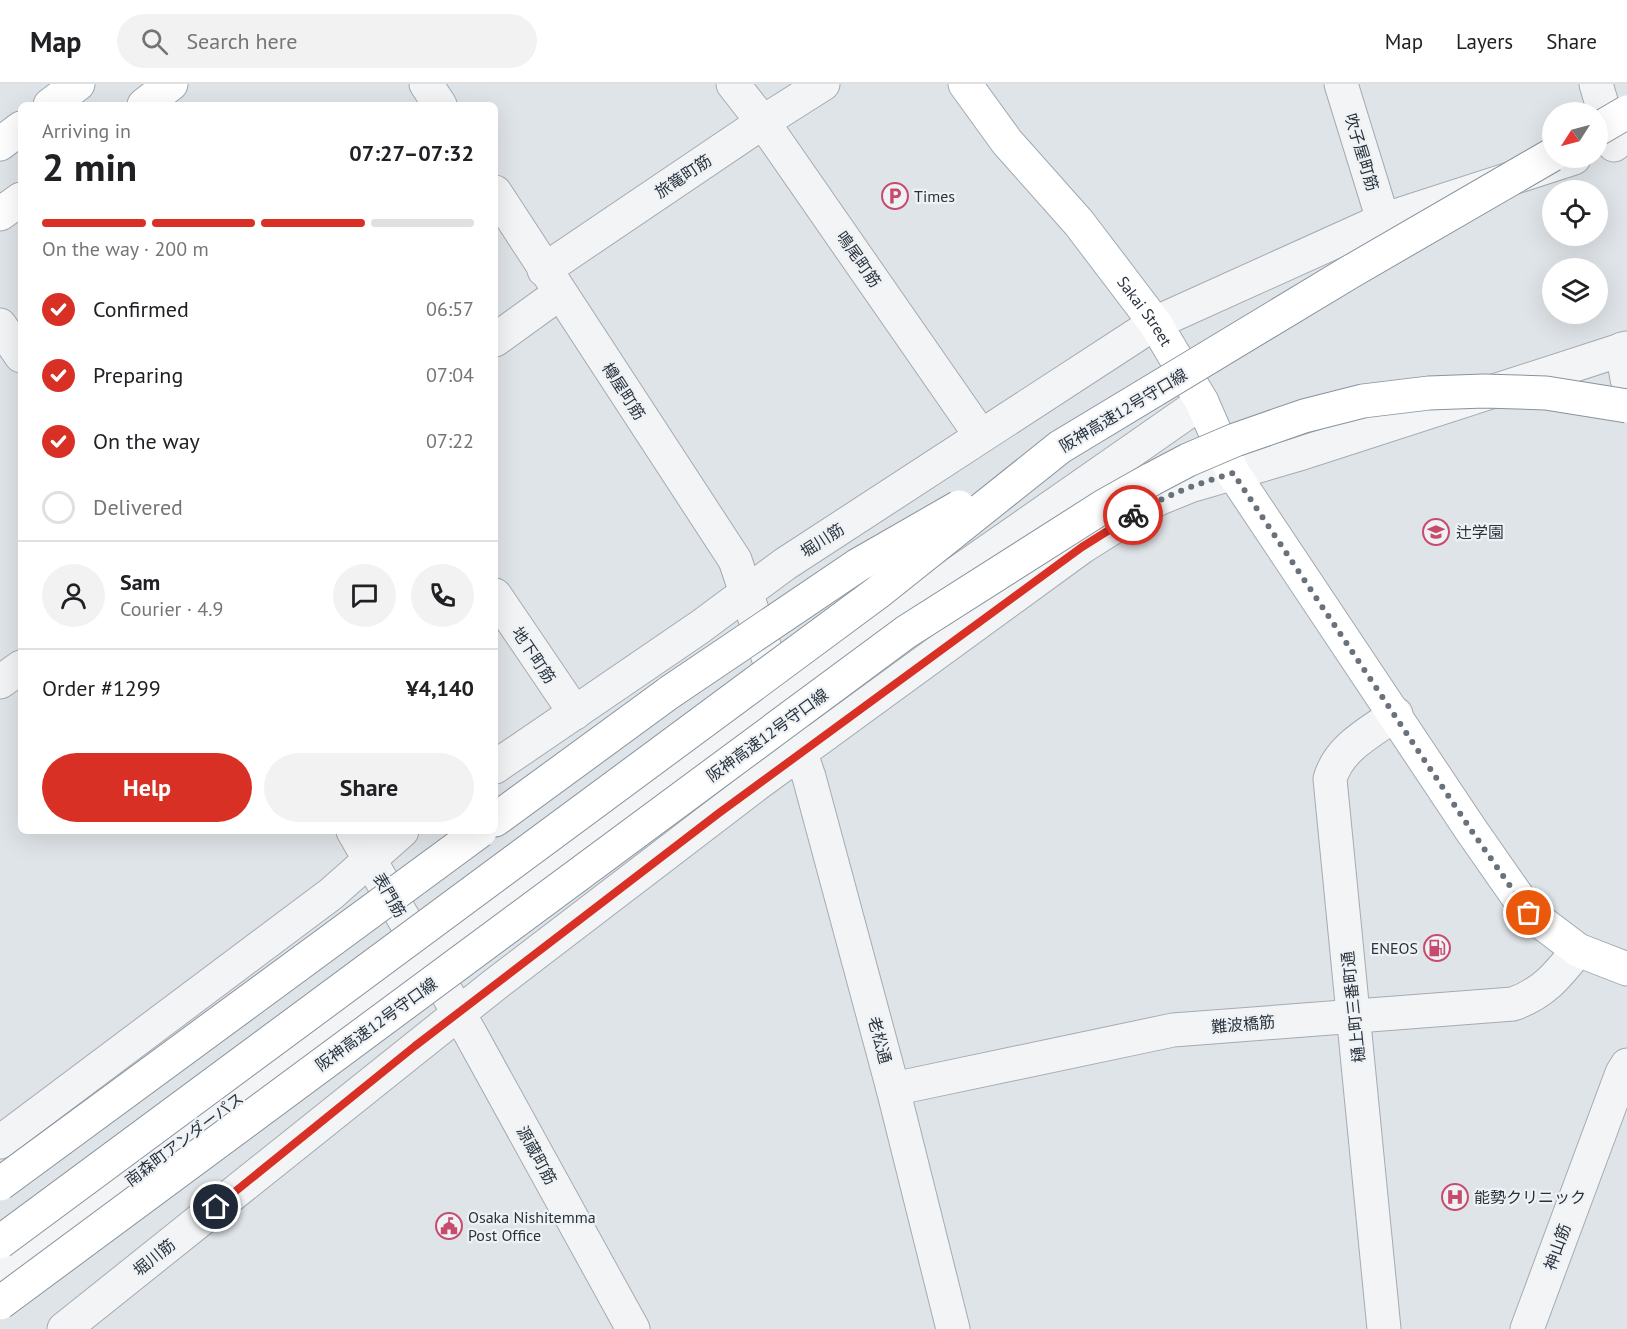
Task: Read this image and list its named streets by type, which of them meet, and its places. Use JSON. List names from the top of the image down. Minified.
{"streets":{"main road":["Sakai Street","阪神高速12号守口線"],"street":["吹子屋町筋","旅篭町筋","鳴尾町筋","樽屋町筋","堀川筋","地下町筋","表門筋","樋上町三番町通","難波橋筋","老松通","南森町アンダーパス","源蔵町筋","神山筋"]},"crossings":[["吹子屋町筋","堀川筋"],["旅篭町筋","鳴尾町筋"],["旅篭町筋","樽屋町筋"],["鳴尾町筋","堀川筋"],["Sakai Street","堀川筋"],["Sakai Street","樋上町三番町通"],["Sakai Street","難波橋筋"],["Sakai Street","南森町アンダーパス"],["樽屋町筋","堀川筋"],["樽屋町筋","老松通"],["樽屋町筋","南森町アンダーパス"],["阪神高速12号守口線","南森町アンダーパス"],["堀川筋","地下町筋"],["堀川筋","表門筋"],["堀川筋","老松通"],["堀川筋","源蔵町筋"],["表門筋","南森町アンダーパス"],["表門筋","源蔵町筋"],["樋上町三番町通","難波橋筋"],["難波橋筋","老松通"],["老松通","南森町アンダーパス"]],"places":{"parking":["Times"],"school or university":["辻学園"],"fuel station":["ENEOS"],"hospital":["能勢クリニック"],"public building":["Osaka Nishitemma Post Office"]},"north":"bottom left","page":{"header":"Map","search":"Search here","nav":["Map","Layers","Share"],"heading":["2 min","Arriving in","07:27–07:32"],"panel":["Sam","Courier · 4.9","Order #1299","¥4,140"],"bar":"On the way · 200 m","list":[["Confirmed","06:57"],["Preparing","07:04"],["On the way","07:22"],"Delivered"],"buttons":["Help","Share"]}}
